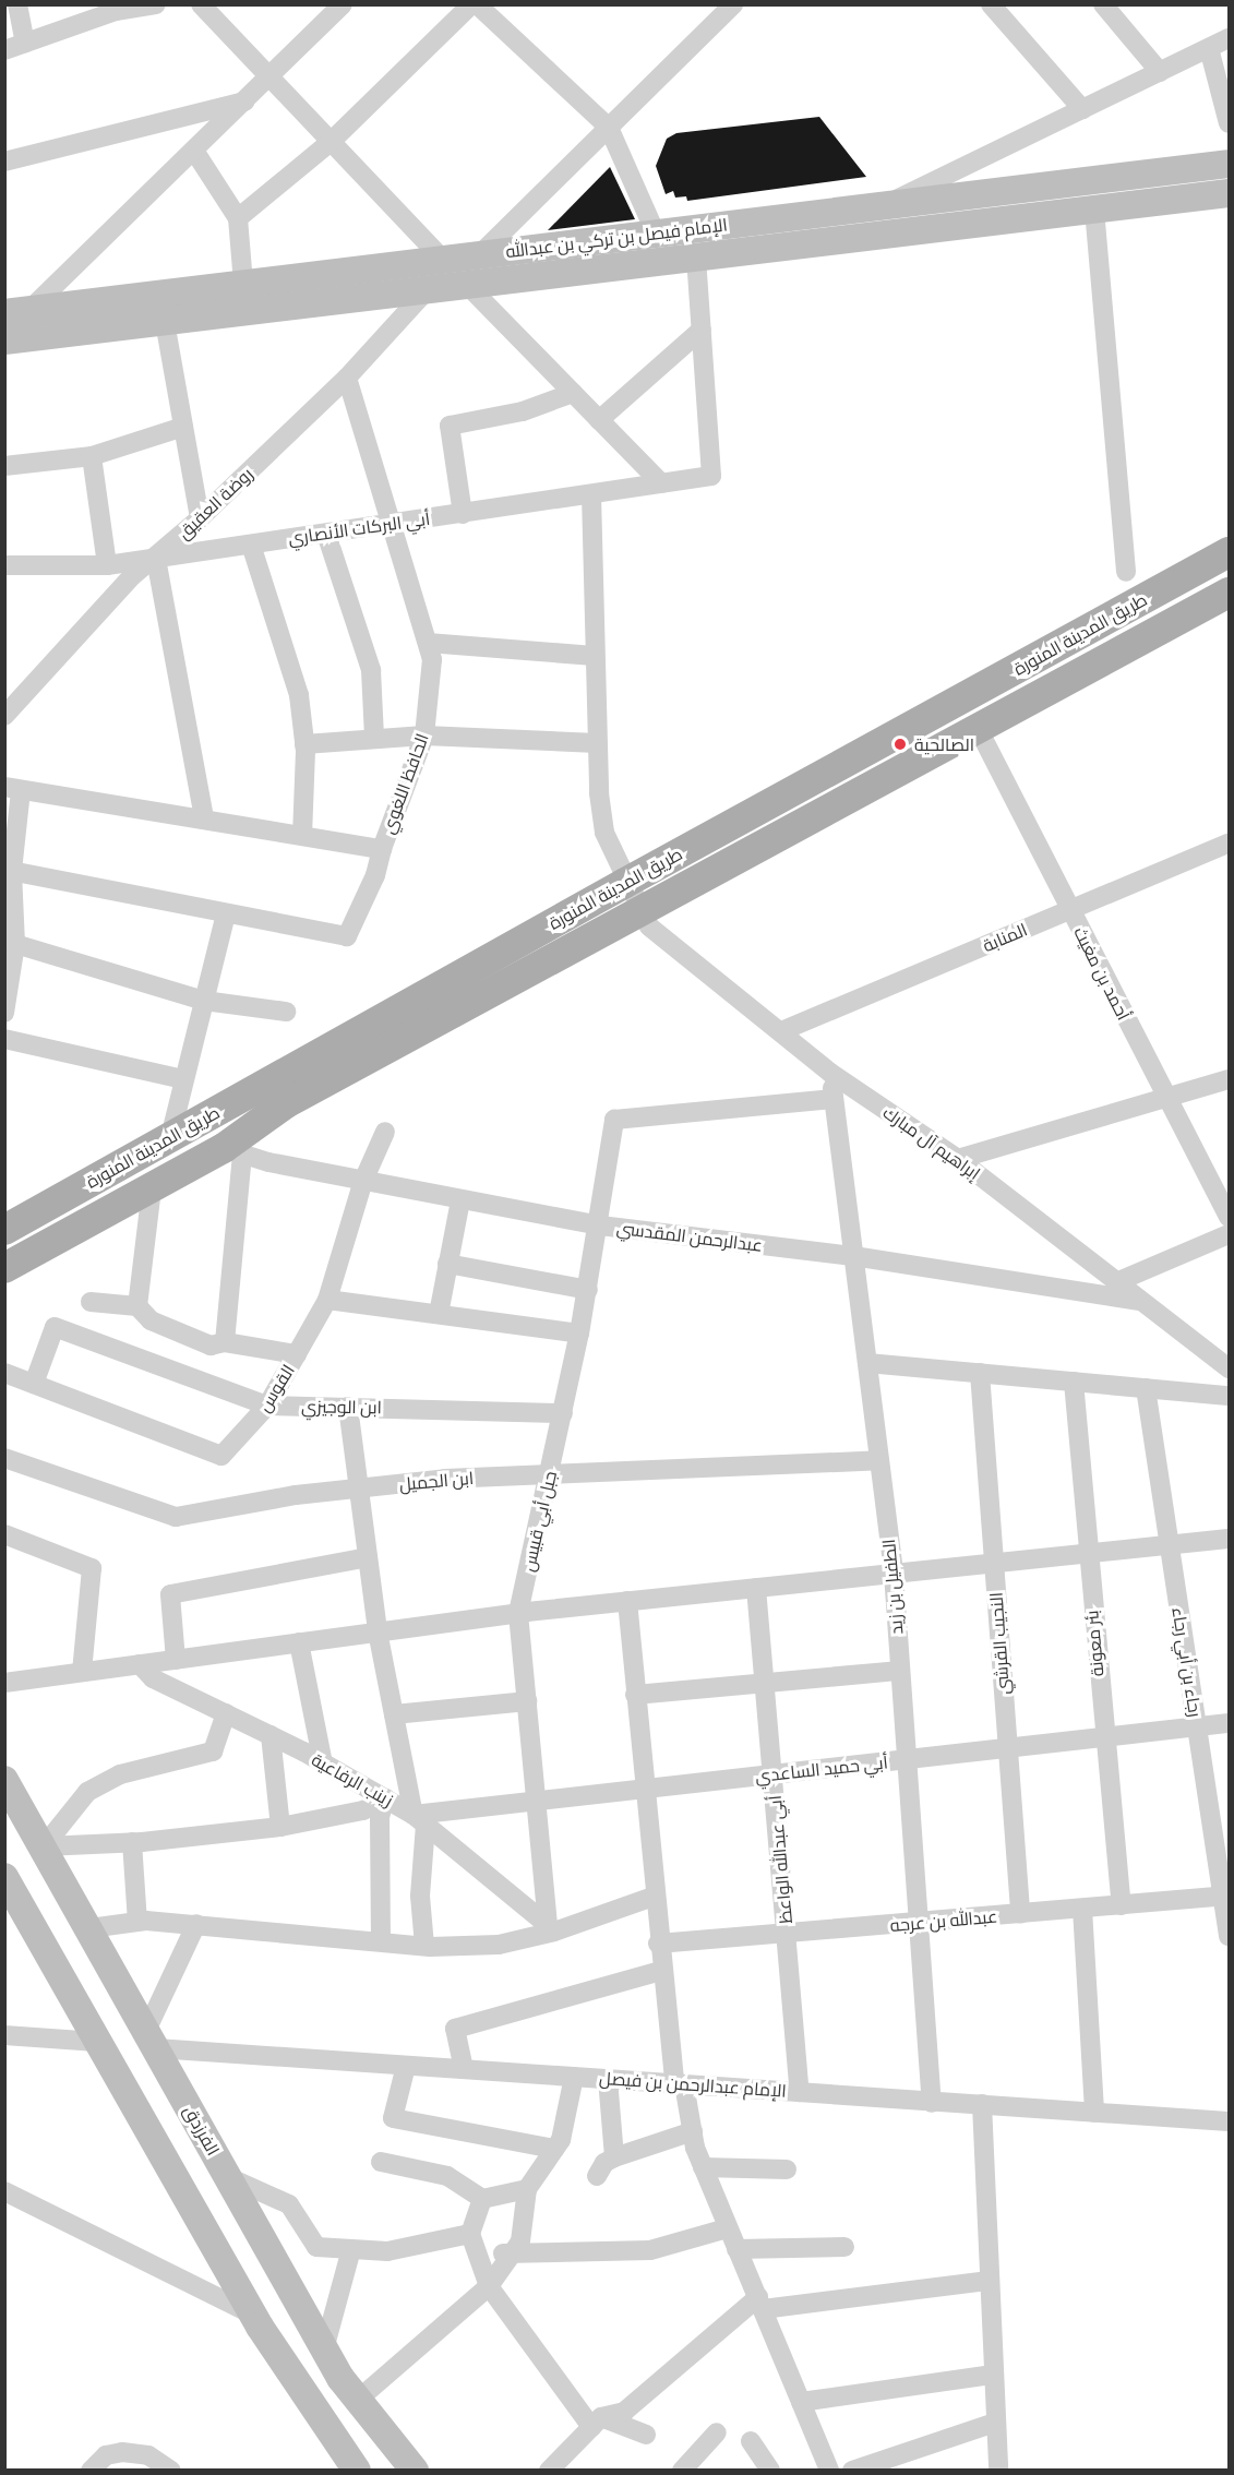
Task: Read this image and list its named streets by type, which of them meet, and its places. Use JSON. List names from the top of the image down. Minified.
{"streets":{"main road":["الإمام فيصل بن تركي بن عبدالله","طريق المدينة المنورة","الفرزدق"],"street":["روضة العقيق","أبي البركات الأنصاري","الحافظ اللغوي","المنابة","أحمد بن مغيث","إبراهيم آل مبارك","عبدالرحمن المقدسي","القوس","ابن الوجيزي","ابن الجميل","جبل أبي قبيس","الطفيل بن زيد","النجيب القرشي","بئر معونة","رجاء بن أبي رجاء","أبي حميد الساعدي","زينب الرفاعية","أبي عبدالله الواعظ","عبدالله بن عرجه","الإمام عبدالرحمن بن فيصل"]},"crossings":[["الإمام فيصل بن تركي بن عبدالله","روضة العقيق"],["روضة العقيق","أبي البركات الأنصاري"],["روضة العقيق","الحافظ اللغوي"],["أبي البركات الأنصاري","الحافظ اللغوي"],["أبي البركات الأنصاري","إبراهيم آل مبارك"],["طريق المدينة المنورة","أحمد بن مغيث"],["طريق المدينة المنورة","إبراهيم آل مبارك"],["طريق المدينة المنورة","عبدالرحمن المقدسي"],["المنابة","أحمد بن مغيث"],["المنابة","إبراهيم آل مبارك"],["إبراهيم آل مبارك","عبدالرحمن المقدسي"],["إبراهيم آل مبارك","الطفيل بن زيد"],["عبدالرحمن المقدسي","القوس"],["عبدالرحمن المقدسي","جبل أبي قبيس"],["عبدالرحمن المقدسي","الطفيل بن زيد"],["القوس","ابن الوجيزي"],["ابن الوجيزي","جبل أبي قبيس"],["ابن الجميل","جبل أبي قبيس"],["ابن الجميل","الطفيل بن زيد"],["جبل أبي قبيس","الطفيل بن زيد"],["جبل أبي قبيس","أبي حميد الساعدي"],["جبل أبي قبيس","زينب الرفاعية"],["الطفيل بن زيد","أبي حميد الساعدي"],["الطفيل بن زيد","عبدالله بن عرجه"],["الطفيل بن زيد","الإمام عبدالرحمن بن فيصل"],["النجيب القرشي","أبي حميد الساعدي"],["النجيب القرشي","عبدالله بن عرجه"],["بئر معونة","أبي حميد الساعدي"],["بئر معونة","عبدالله بن عرجه"],["رجاء بن أبي رجاء","أبي حميد الساعدي"],["رجاء بن أبي رجاء","عبدالله بن عرجه"],["أبي حميد الساعدي","زينب الرفاعية"],["أبي حميد الساعدي","أبي عبدالله الواعظ"],["أبي عبدالله الواعظ","عبدالله بن عرجه"],["أبي عبدالله الواعظ","الإمام عبدالرحمن بن فيصل"],["الإمام عبدالرحمن بن فيصل","الفرزدق"]],"places":["الصالحية"]}
